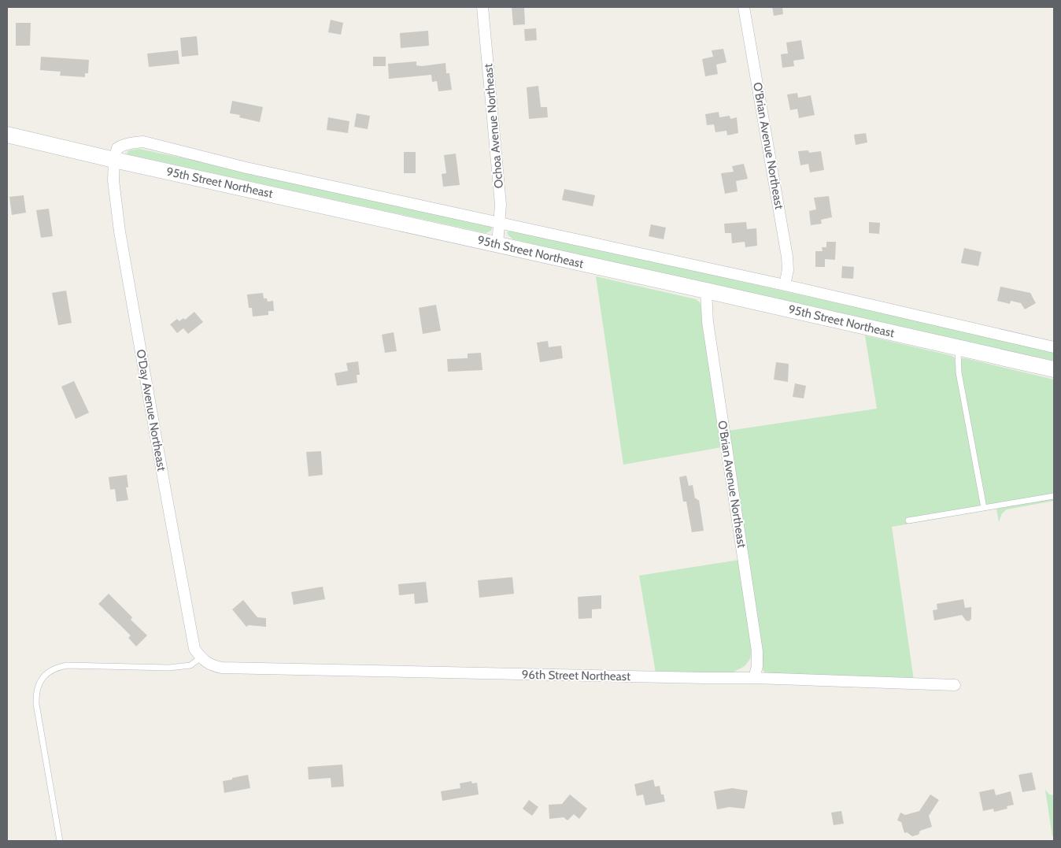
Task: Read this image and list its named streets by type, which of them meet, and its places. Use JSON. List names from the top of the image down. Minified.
{"streets":{"main road":["95th Street Northeast"],"street":["Ochoa Avenue Northeast","O'Brian Avenue Northeast","O'Day Avenue Northeast","96th Street Northeast"]},"crossings":[["Ochoa Avenue Northeast","95th Street Northeast"],["O'Brian Avenue Northeast","95th Street Northeast"],["O'Brian Avenue Northeast","96th Street Northeast"],["95th Street Northeast","O'Day Avenue Northeast"],["O'Day Avenue Northeast","96th Street Northeast"]]}
